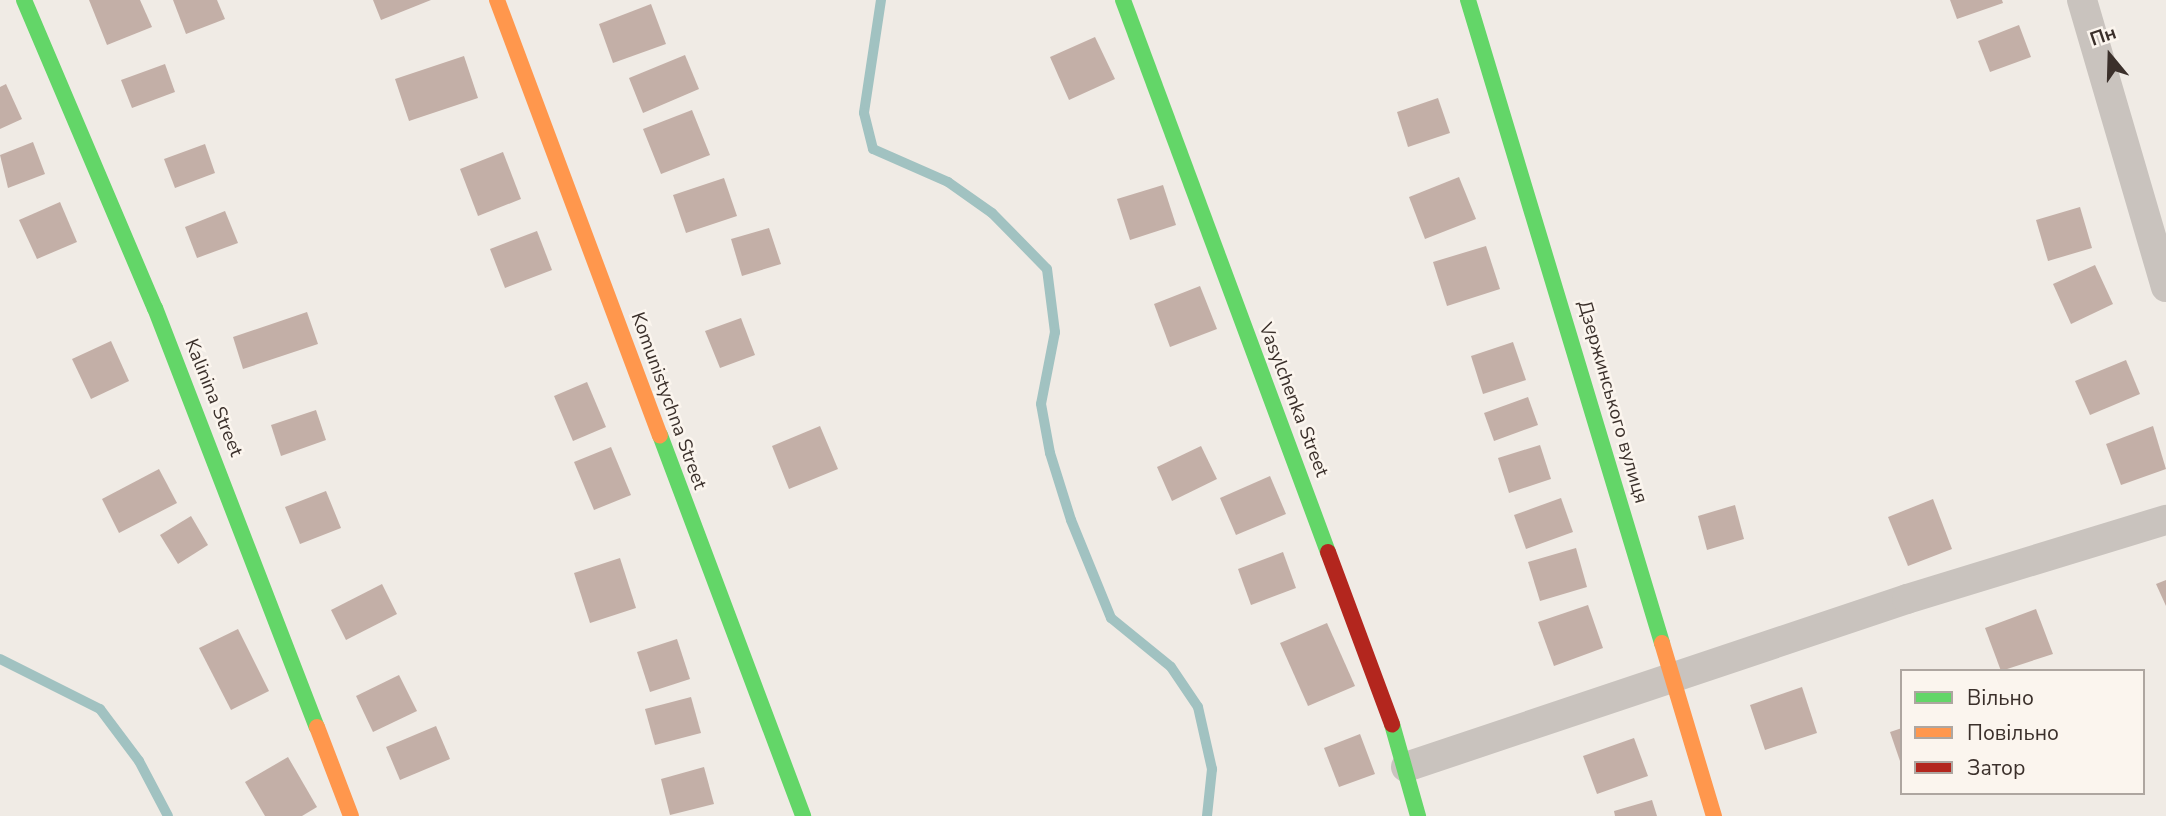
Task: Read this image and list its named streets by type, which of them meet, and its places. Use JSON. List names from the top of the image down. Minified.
{"streets":{"street":["Kalinina Street","Vasylchenka Street","Komunistychna Street","Дзержинського вулиця"]},"legend":["Вільно","Повільно","Затор"],"north":"top"}
